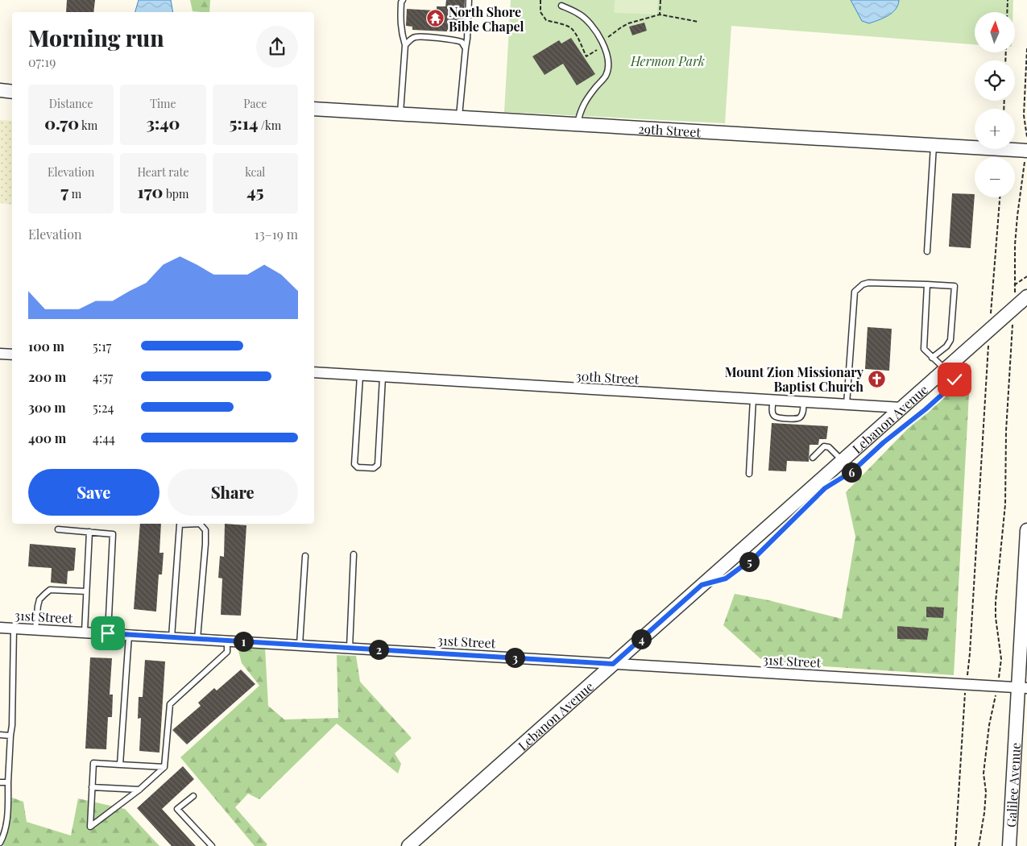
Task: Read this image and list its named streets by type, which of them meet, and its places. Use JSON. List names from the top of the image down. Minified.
{"streets":{"street":["29th Street","30th Street","Lebanon Avenue","31st Street","Galilee Avenue"]},"crossings":[["30th Street","Lebanon Avenue"],["Lebanon Avenue","31st Street"],["31st Street","Galilee Avenue"]],"parks":["Hermon Park"],"places":{"temple":["North Shore Bible Chapel"],"church":["Mount Zion Missionary Baptist Church"]},"north":"top","page":{"map_buttons":["+","−"],"heading":["Morning run","07:19"],"stats":[["Distance","0.70 km"],["Time","3:40"],["Pace","5:14 /km"],["Elevation","7 m"],["Heart rate","170 bpm"],["kcal","45"]],"chart":["Elevation","13–19 m"],"list":[{"name":"100 m","note":"5:17"},{"name":"200 m","note":"4:57"},{"name":"300 m","note":"5:24"},{"name":"400 m","note":"4:44"}],"buttons":["Save","Share"],"pins":["6","5","4","1","2","3"]}}
